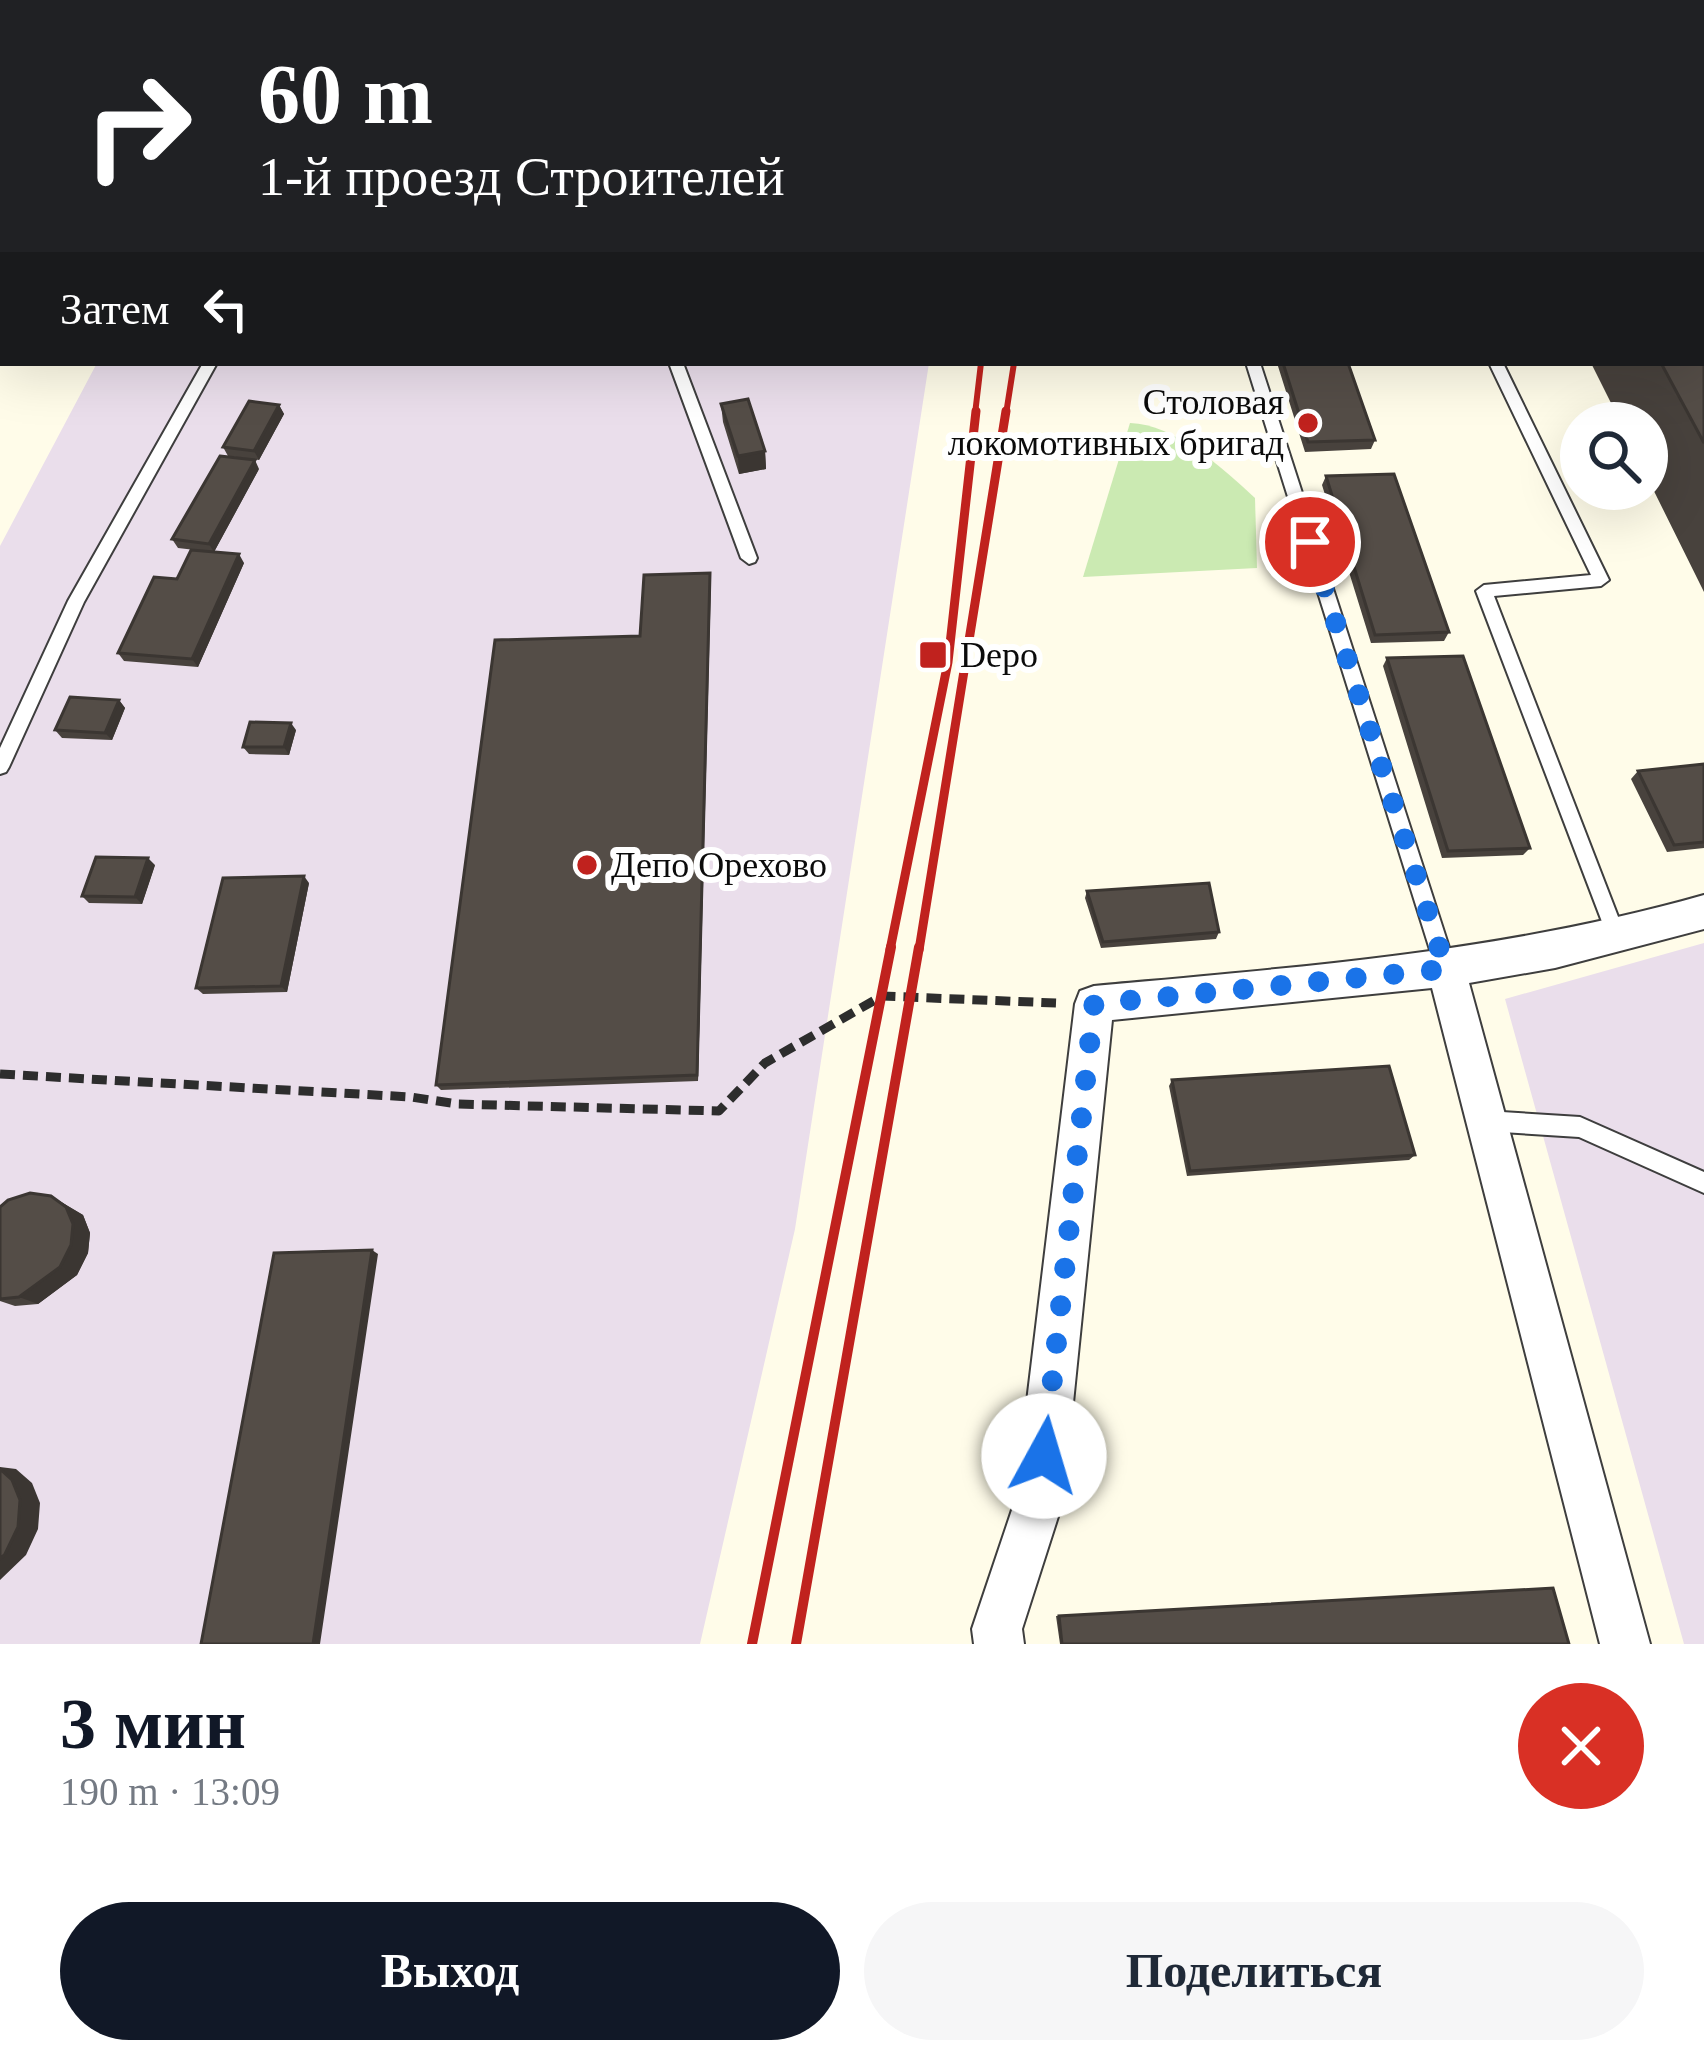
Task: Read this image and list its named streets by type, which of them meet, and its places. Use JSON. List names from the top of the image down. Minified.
{"places":{"other":["Столовая локомотивных бригад","Депо Орехово"],"transit":["Depo"]},"page":{"turn":["60 m","1-й проезд Строителей"],"then":"Затем","heading":["3 мин","190 m · 13:09"],"buttons":["Выход","Поделиться"]}}
